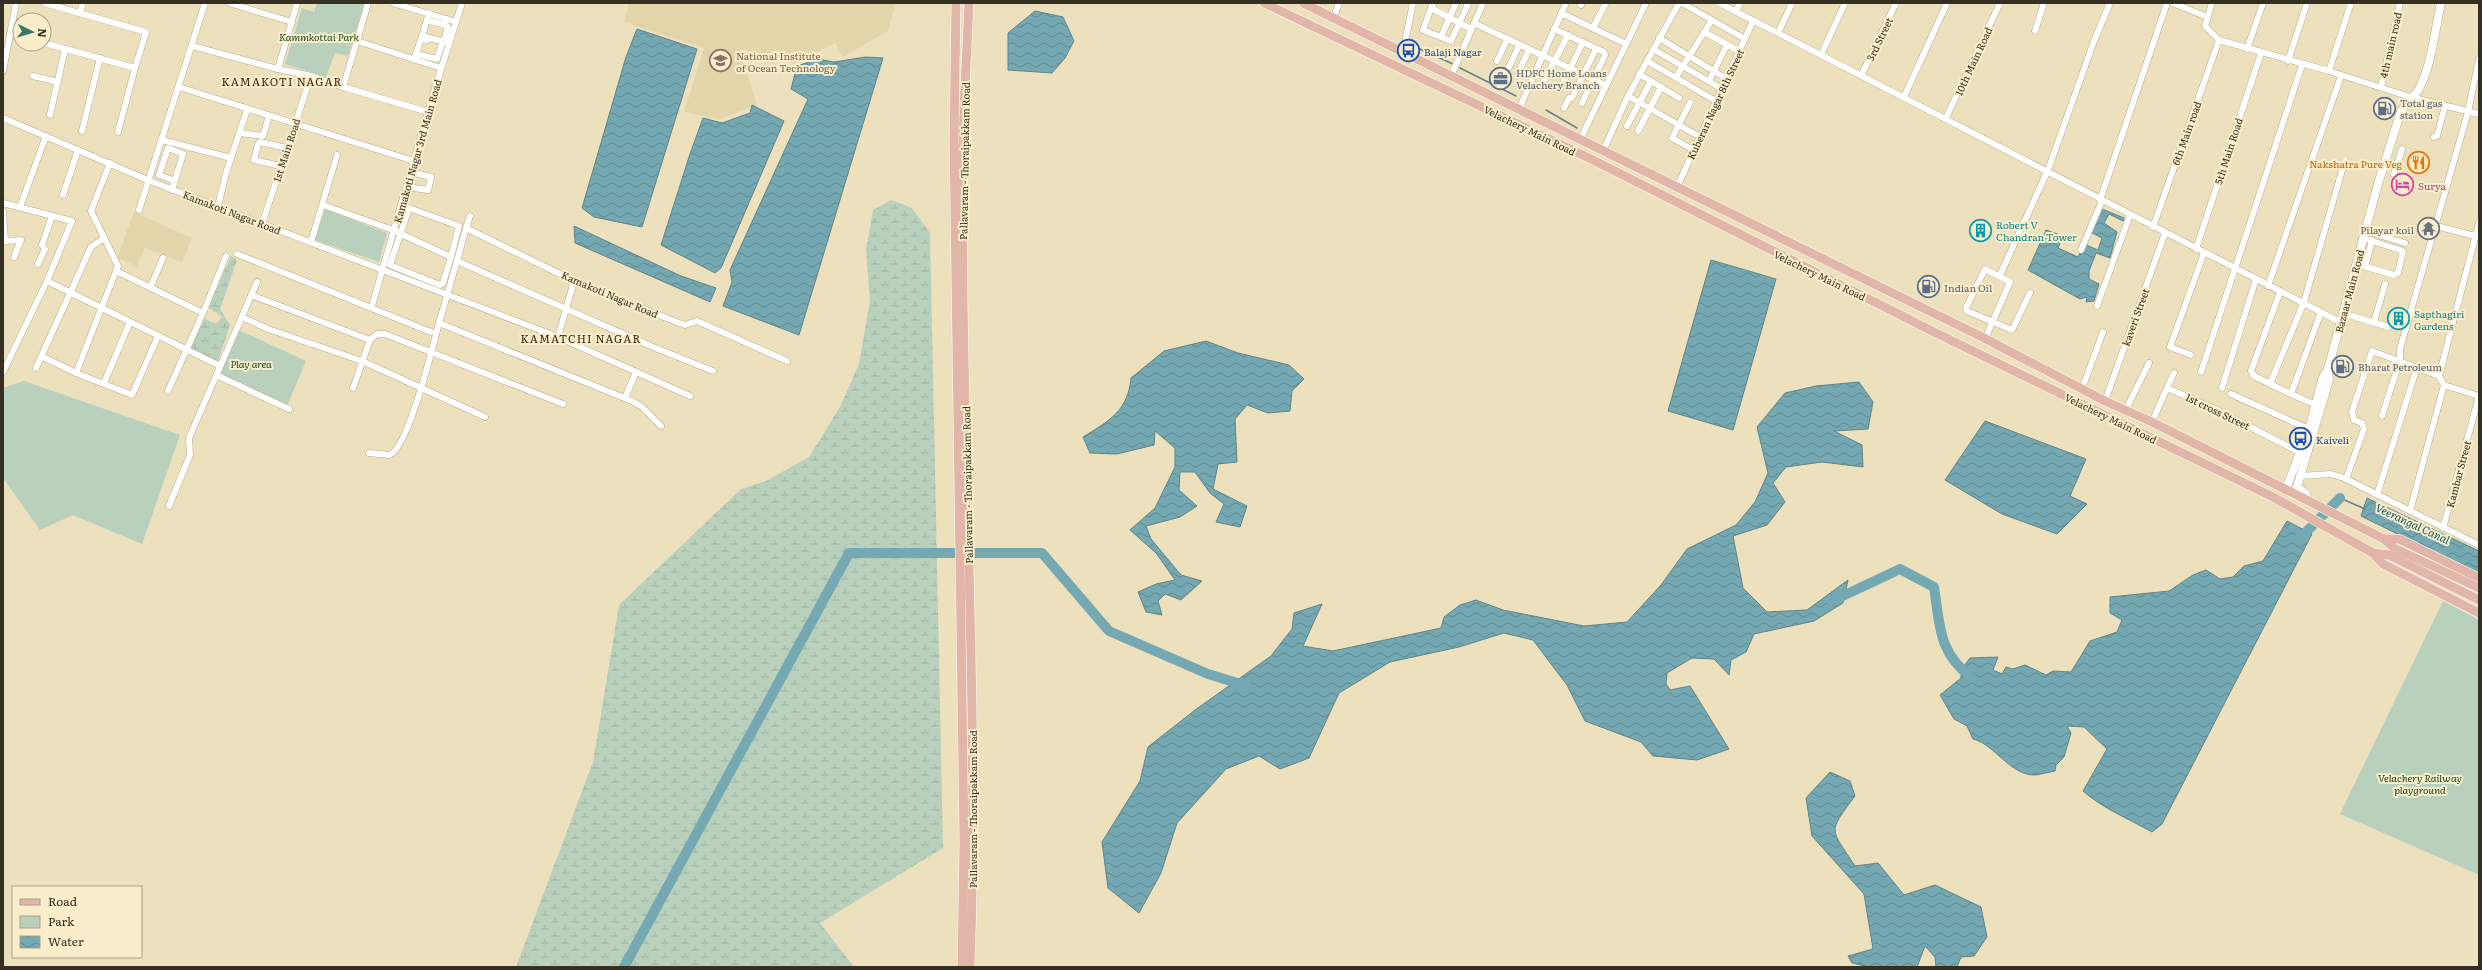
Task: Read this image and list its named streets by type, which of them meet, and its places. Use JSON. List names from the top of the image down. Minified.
{"streets":{"main road":["Velachery Main Road","Pallavaram - Thoraipakkam Road","Bazaar Main Road"],"street":["3rd Street","4th main road","10th Main Road","Kuberan Nagar 8th Street","6th Main road","1st Main Road","Kamakoti Nagar 3rd Main Road","5th Main Road","Kamakoti Nagar Road","kaveri Street","1st cross Street","Kambar Street"]},"crossings":[["Kuberan Nagar 8th Street","Velachery Main Road"],["Velachery Main Road","Bazaar Main Road"],["Velachery Main Road","kaveri Street"],["1st Main Road","Kamakoti Nagar Road"],["Kamakoti Nagar 3rd Main Road","Kamakoti Nagar Road"],["Bazaar Main Road","1st cross Street"]],"districts":["KAMAKOTI NAGAR","KAMATCHI NAGAR"],"water":["Veerangal Canal"],"parks":["Kammkottai Park","Play area","Velachery Railway playground"],"places":{"bus stop":["Balaji Nagar","Kaiveli"],"school or university":["National Institute of Ocean Technology"],"office":["HDFC Home Loans Velachery Branch"],"fuel station":["Total gas station","Indian Oil","Bharat Petroleum"],"restaurant":["Nakshatra Pure Veg"],"hotel":["Surya"],"temple":["Pilayar koil"],"building":["Robert V Chandran Tower","Sapthagiri Gardens"]},"legend":["Road","Park","Water"],"north":"right"}
